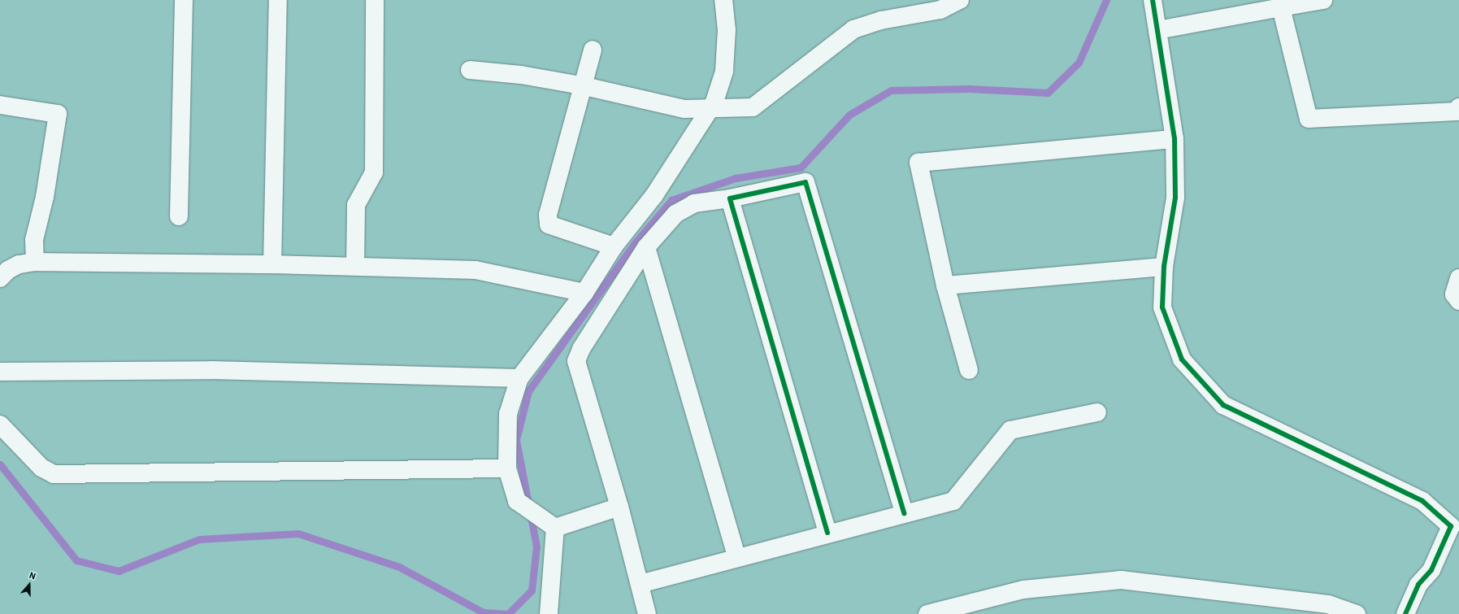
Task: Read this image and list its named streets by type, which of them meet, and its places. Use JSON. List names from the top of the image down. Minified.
{"north":"top"}
